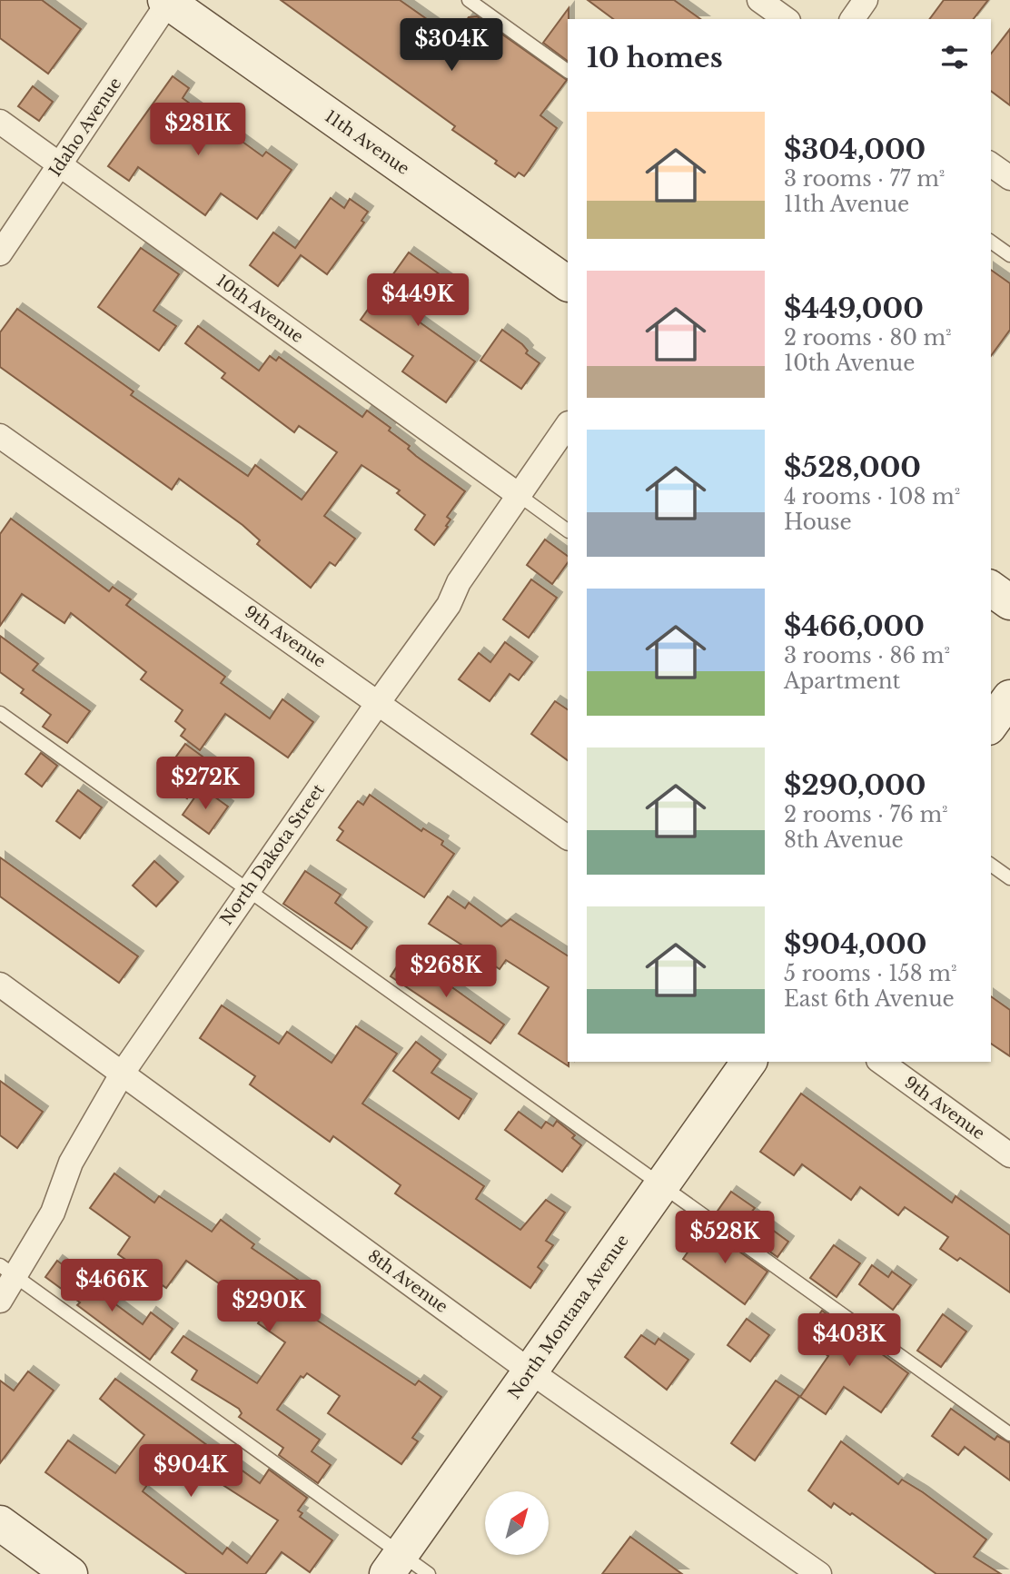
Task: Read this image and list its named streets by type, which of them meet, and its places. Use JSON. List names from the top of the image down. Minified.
{"streets":{"street":["Idaho Avenue","11th Avenue","10th Avenue","9th Avenue","North Dakota Street","8th Avenue","North Montana Avenue"]},"crossings":[["Idaho Avenue","11th Avenue"],["Idaho Avenue","10th Avenue"],["10th Avenue","North Dakota Street"],["9th Avenue","North Dakota Street"],["North Dakota Street","8th Avenue"],["8th Avenue","North Montana Avenue"]],"north":"top right","page":{"price":["$304K","$281K","$449K","$272K","$268K","$528K","$466K","$290K","$403K","$904K"],"heading":"10 homes","list":[{"name":"$304,000","note":"3 rooms · 77 m² · 11th Avenue"},{"name":"$449,000","note":"2 rooms · 80 m² · 10th Avenue"},{"name":"$528,000","note":"4 rooms · 108 m² · House"},{"name":"$466,000","note":"3 rooms · 86 m² · Apartment"},{"name":"$290,000","note":"2 rooms · 76 m² · 8th Avenue"},{"name":"$904,000","note":"5 rooms · 158 m² · East 6th Avenue"}]}}
